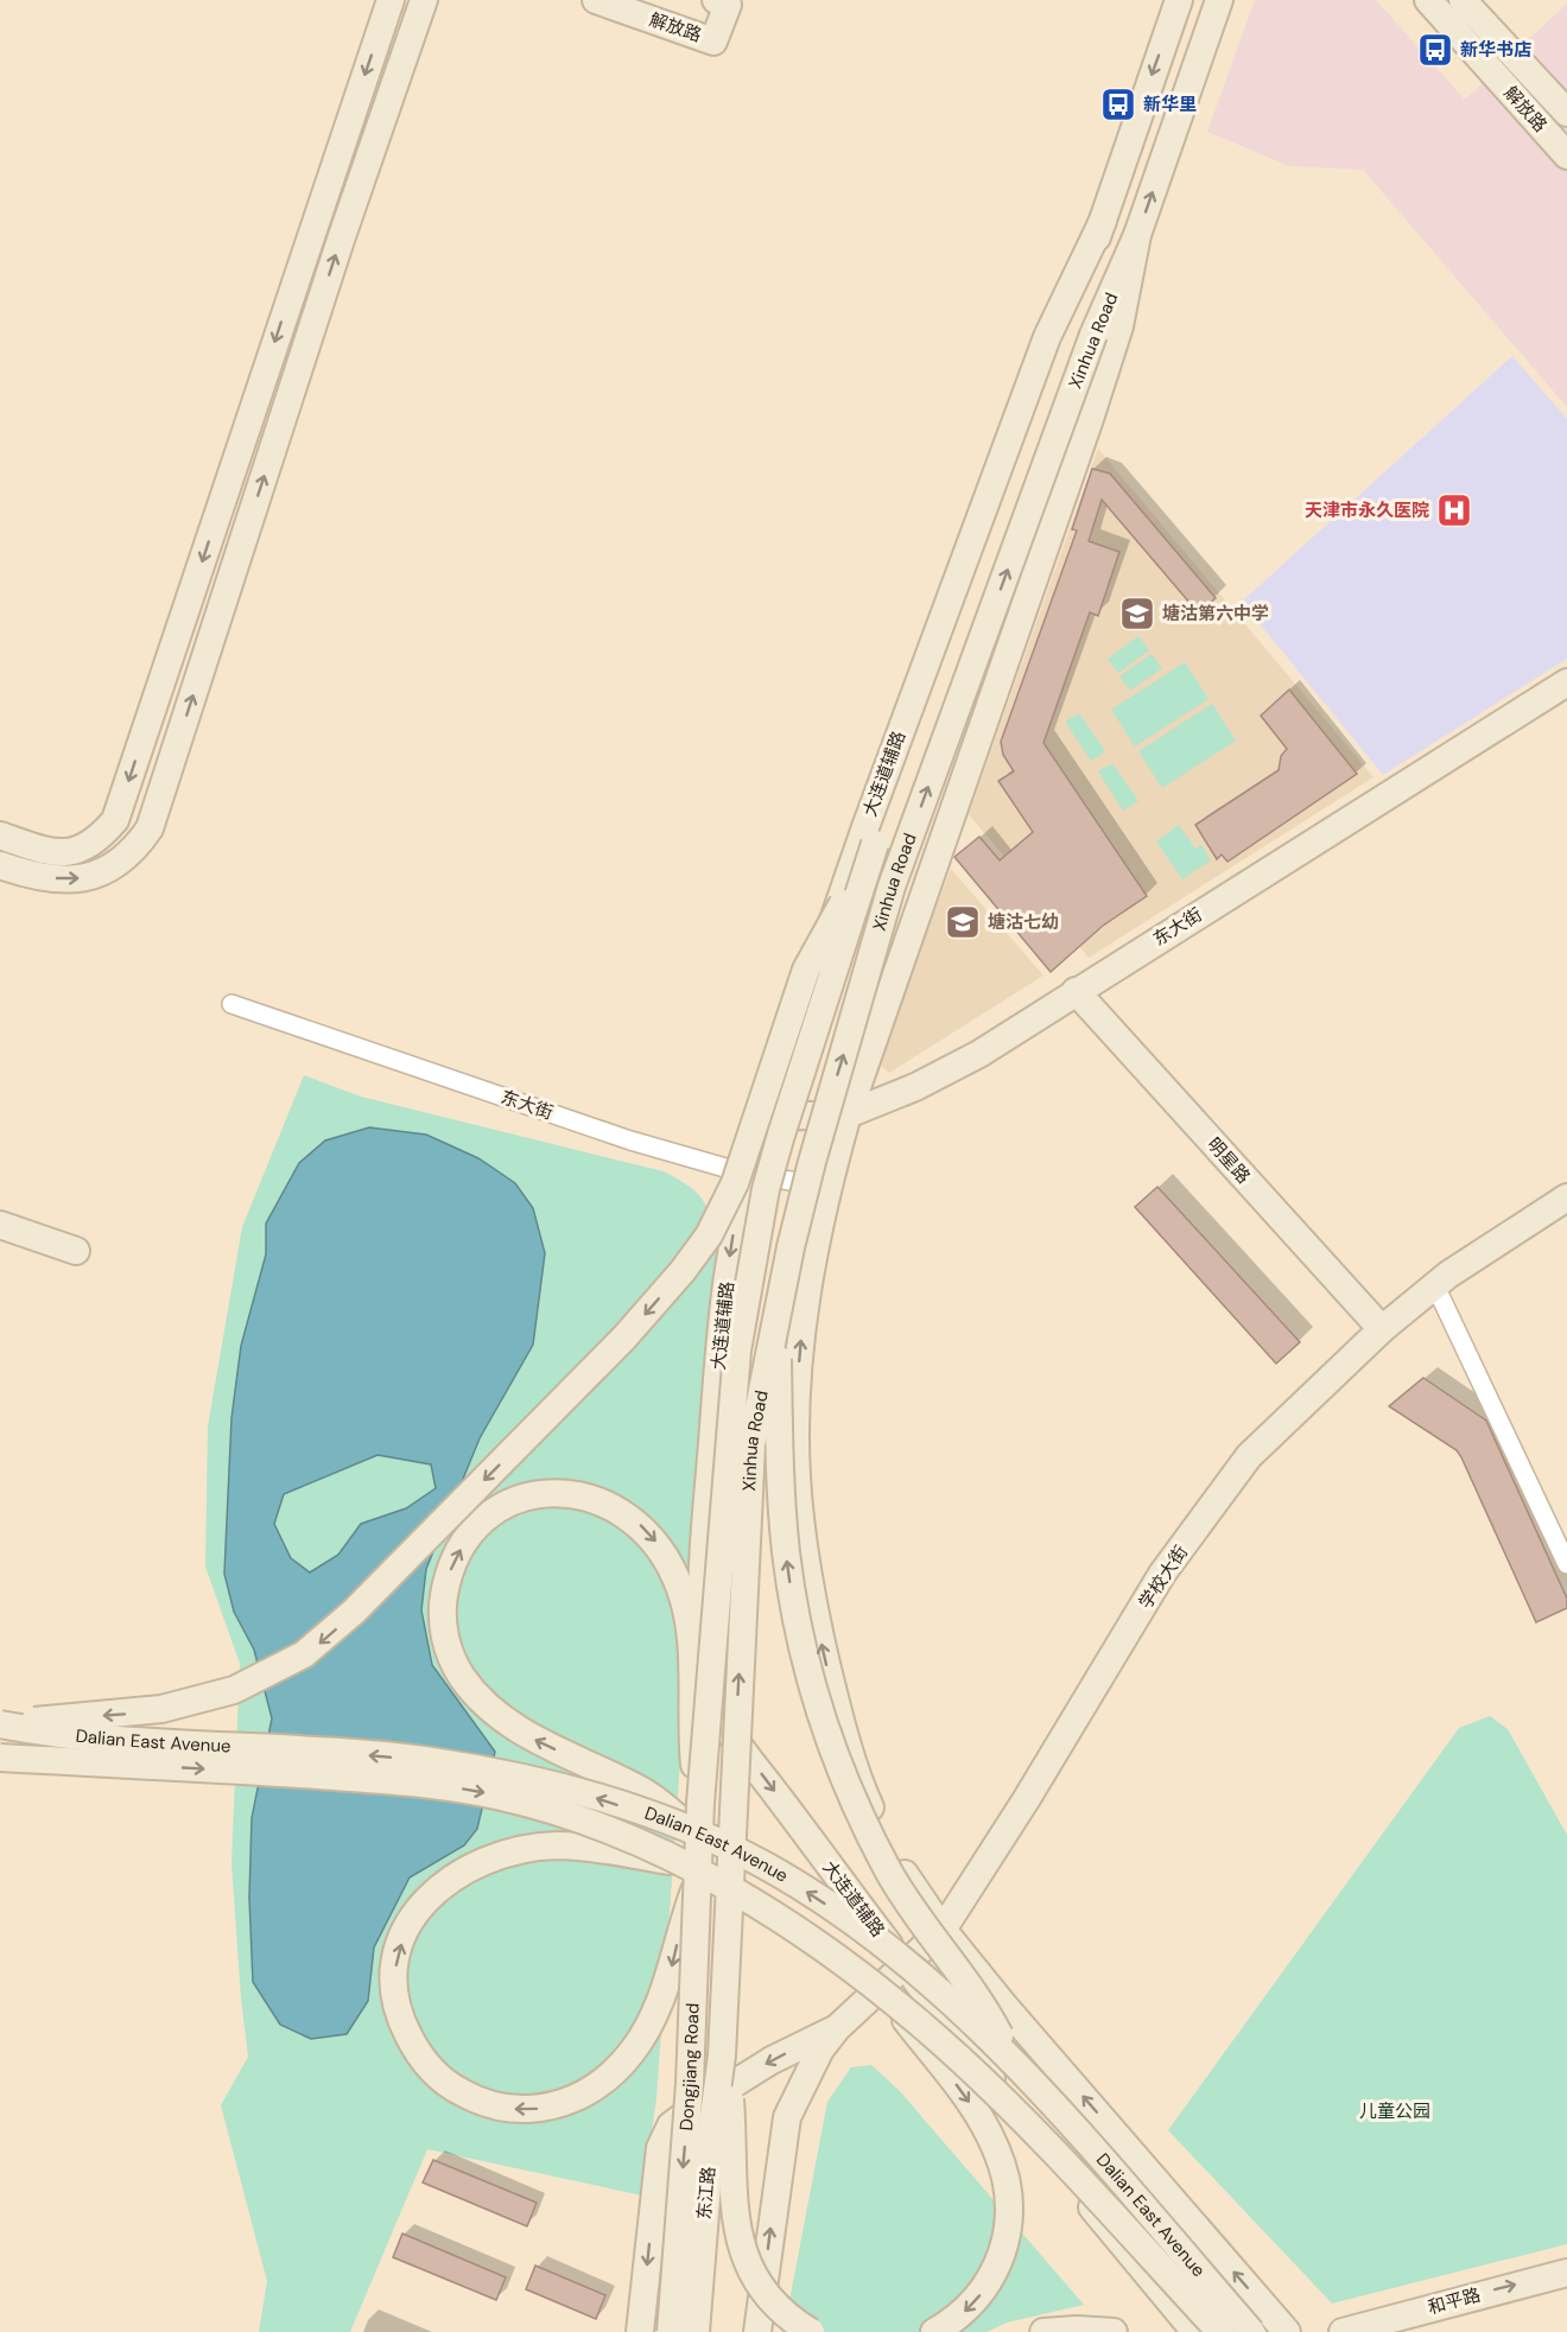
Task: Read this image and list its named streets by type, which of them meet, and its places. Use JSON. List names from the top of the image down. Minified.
{"streets":{"main road":["解放路","Xinhua Road","大连道辅路","东大街","明星路","学校大街","Dalian East Avenue","Dongjiang Road","东江路","和平路"]},"crossings":[["Xinhua Road","大连道辅路"],["Xinhua Road","Dongjiang Road"],["大连道辅路","东大街"],["大连道辅路","学校大街"],["东大街","明星路"],["明星路","学校大街"],["Dongjiang Road","东江路"]],"one_way":["和平路"],"parks":["儿童公园"],"places":{"bus stop":["新华书店","新华里"],"hospital":["天津市永久医院"],"school or university":["塘沽第六中学","塘沽七幼"]}}
